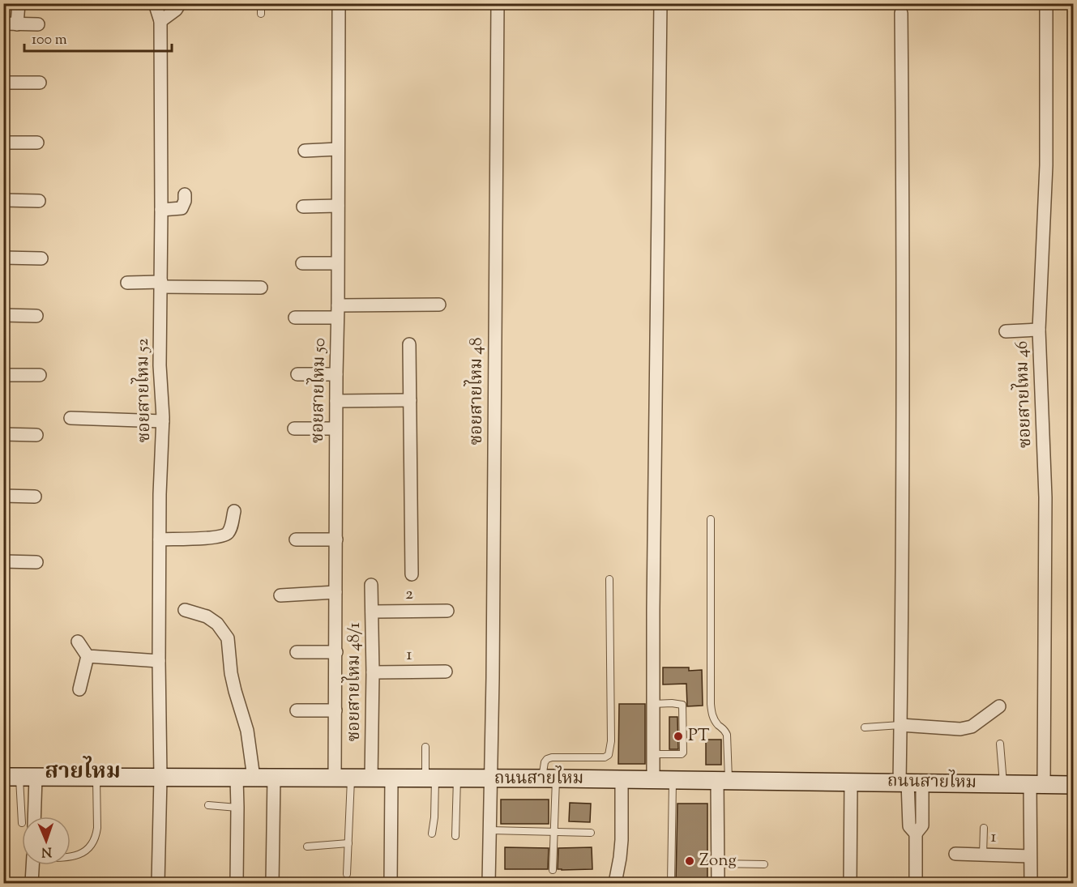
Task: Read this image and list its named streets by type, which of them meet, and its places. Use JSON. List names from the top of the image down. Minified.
{"streets":{"main road":["ถนนสายไหม"],"street":["ซอยสายไหม 52","ซอยสายไหม 50","ซอยสายไหม 48","ซอยสายไหม 46","2","1","ซอยสายไหม 48/1"]},"crossings":[["ซอยสายไหม 52","ถนนสายไหม"],["ซอยสายไหม 50","ถนนสายไหม"],["ซอยสายไหม 48","ถนนสายไหม"],["ซอยสายไหม 46","1"],["ซอยสายไหม 46","ถนนสายไหม"],["2","ซอยสายไหม 48/1"],["1","ซอยสายไหม 48/1"],["ซอยสายไหม 48/1","ถนนสายไหม"]],"districts":["สายไหม"],"places":["PT","Zong"],"scale_bar":"100 m","north":"bottom"}
